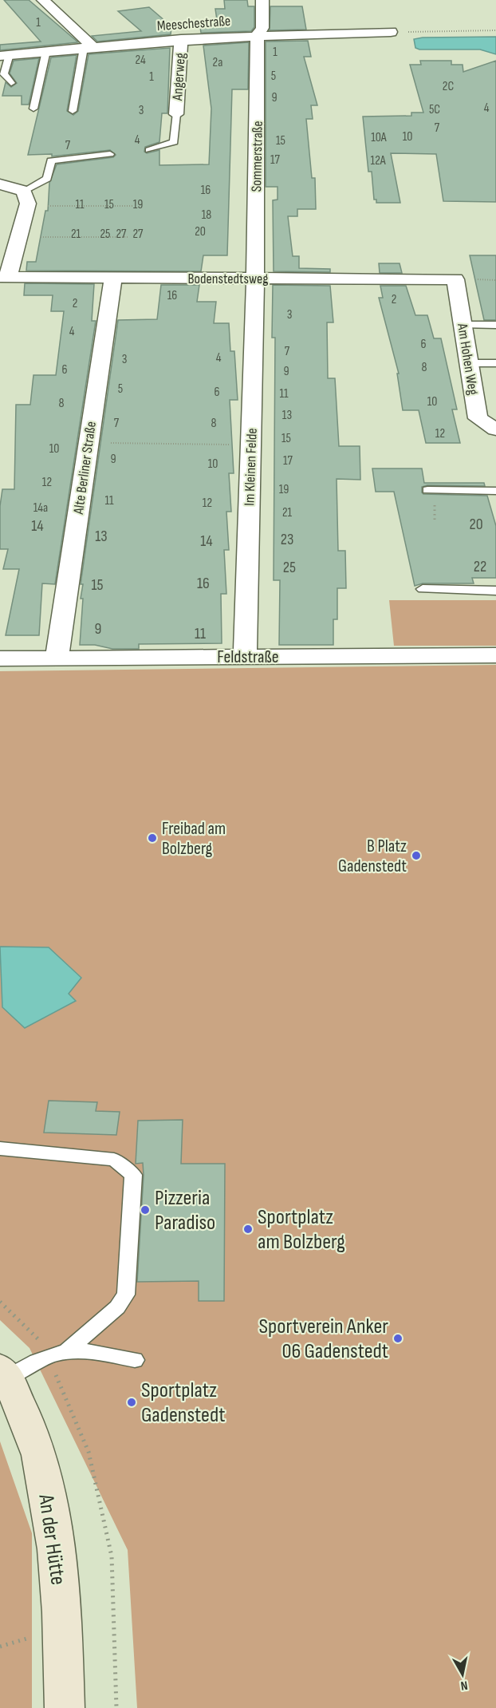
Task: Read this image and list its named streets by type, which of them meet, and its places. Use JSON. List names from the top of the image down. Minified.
{"streets":{"street":["Meeschestraße","Angerweg","Sommerstraße","Bodenstedtsweg","Am Hohen Weg","Im Kleinen Felde","Alte Berliner Straße","Feldstraße","An der Hütte"]},"crossings":[["Meeschestraße","Angerweg"],["Meeschestraße","Sommerstraße"],["Sommerstraße","Bodenstedtsweg"],["Sommerstraße","Im Kleinen Felde"],["Bodenstedtsweg","Am Hohen Weg"],["Bodenstedtsweg","Im Kleinen Felde"],["Bodenstedtsweg","Alte Berliner Straße"],["Im Kleinen Felde","Feldstraße"],["Alte Berliner Straße","Feldstraße"]],"places":["Freibad am Bolzberg","B Platz Gadenstedt","Pizzeria Paradiso","Sportplatz am Bolzberg","Sportverein Anker 06 Gadenstedt","Sportplatz Gadenstedt"],"house_numbers":["1","1","24","2a","5","1","2C","9","4","5C","3","7","10","10A","4","15","7","17","12A","16","11","15","19","18","20","21","25","27","27","16","2","2","3","4","6","7","4","3","8","6","9","5","6","11","10","8","13","7","8","12","15","10","9","17","10","12","19","11","12","14a","21","20","14","13","23","14","22","25","16","15","9","11"],"north":"bottom"}
